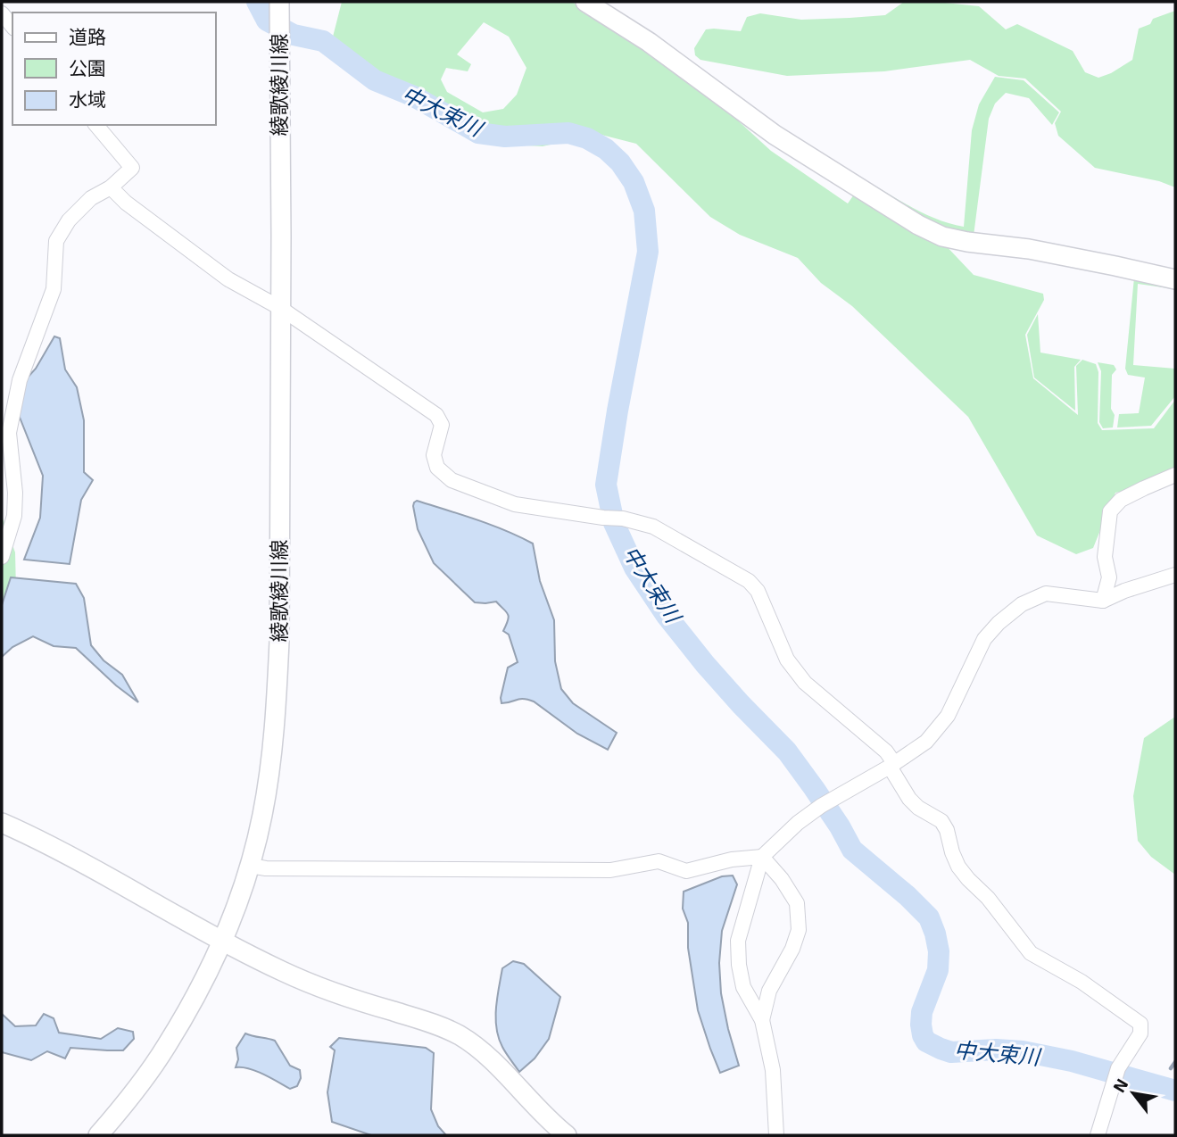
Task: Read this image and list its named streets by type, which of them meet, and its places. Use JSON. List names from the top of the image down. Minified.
{"streets":{"street":["綾歌綾川線"]},"water":["中大束川"],"legend":["道路","公園","水域"],"north":"top left"}
